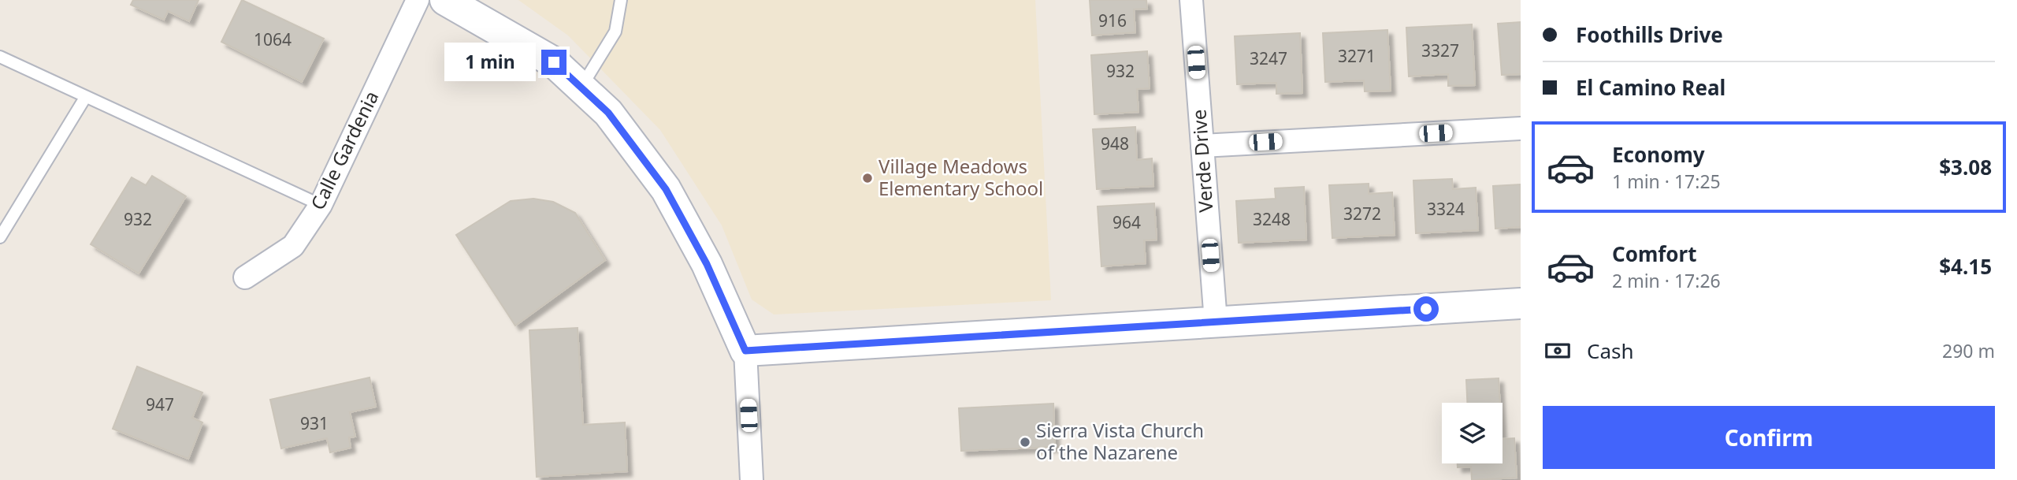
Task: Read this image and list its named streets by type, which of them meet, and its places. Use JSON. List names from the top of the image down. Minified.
{"streets":{"street":["Calle Gardenia","Verde Drive"]},"places":["Village Meadows Elementary School","Sierra Vista Church of the Nazarene"],"house_numbers":["916","1064","3327","3271","3247","932","948","3324","3272","932","3248","964","947","931"],"page":{"banner":["Foothills Drive","El Camino Real"],"bubble":"1 min","list":[{"name":"Economy","note":"1 min · 17:25","value":"$3.08"},{"name":"Comfort","note":"2 min · 17:26","value":"$4.15"}],"pay":["Cash","290 m"],"buttons":"Confirm"}}
